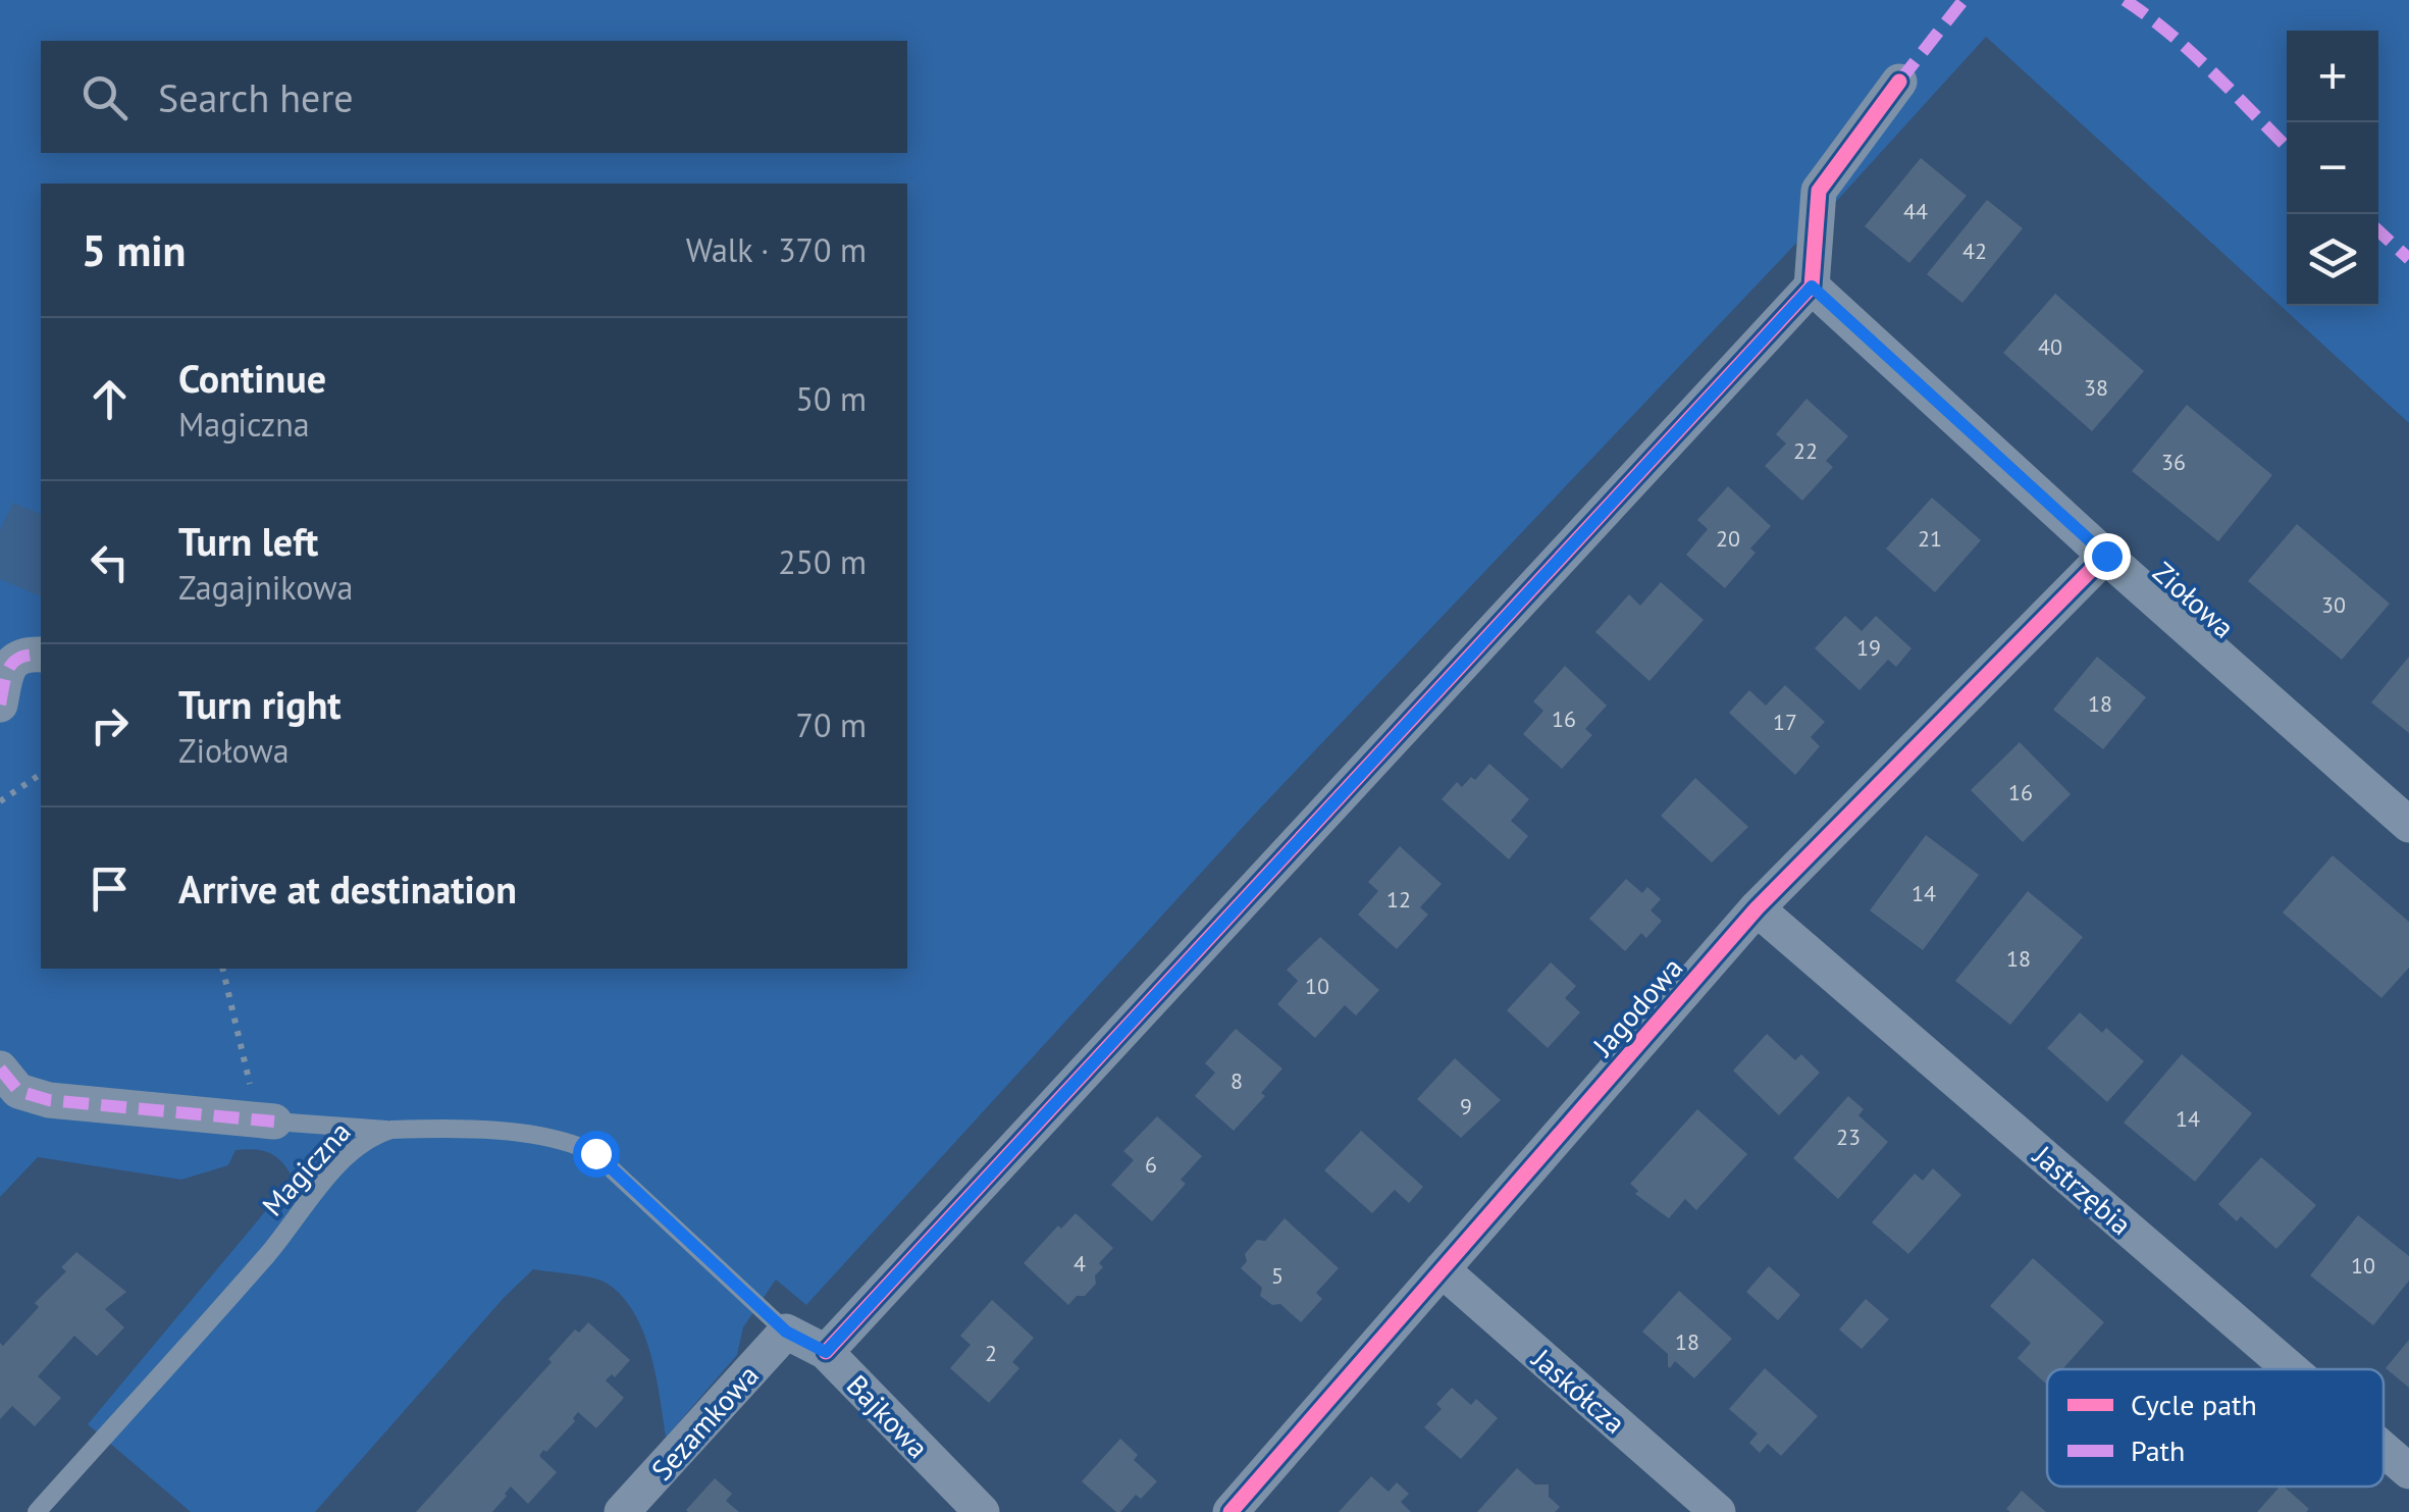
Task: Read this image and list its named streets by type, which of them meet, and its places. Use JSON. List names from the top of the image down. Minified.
{"streets":{"street":["Ziołowa","Jagodowa","Jastrzębia","Jaskółcza","Bajkowa","Sezamkowa"],"lane":["Magiczna"]},"crossings":[["Ziołowa","Jagodowa"],["Jagodowa","Jastrzębia"],["Jagodowa","Jaskółcza"],["Magiczna","Bajkowa"],["Magiczna","Sezamkowa"],["Bajkowa","Sezamkowa"]],"house_numbers":["44","42","40","38","22","36","20","21","30","19","18","16","17","16","14","12","18","10","8","9","14","23","6","4","10","5","18","2"],"legend":["Cycle path","Path"],"page":{"map_buttons":["+","−"],"search":"Search here","heading":["5 min","Walk · 370 m"],"list":[["Continue","Magiczna","50 m"],["Turn left","Zagajnikowa","250 m"],["Turn right","Ziołowa","70 m"],"Arrive at destination"]}}
